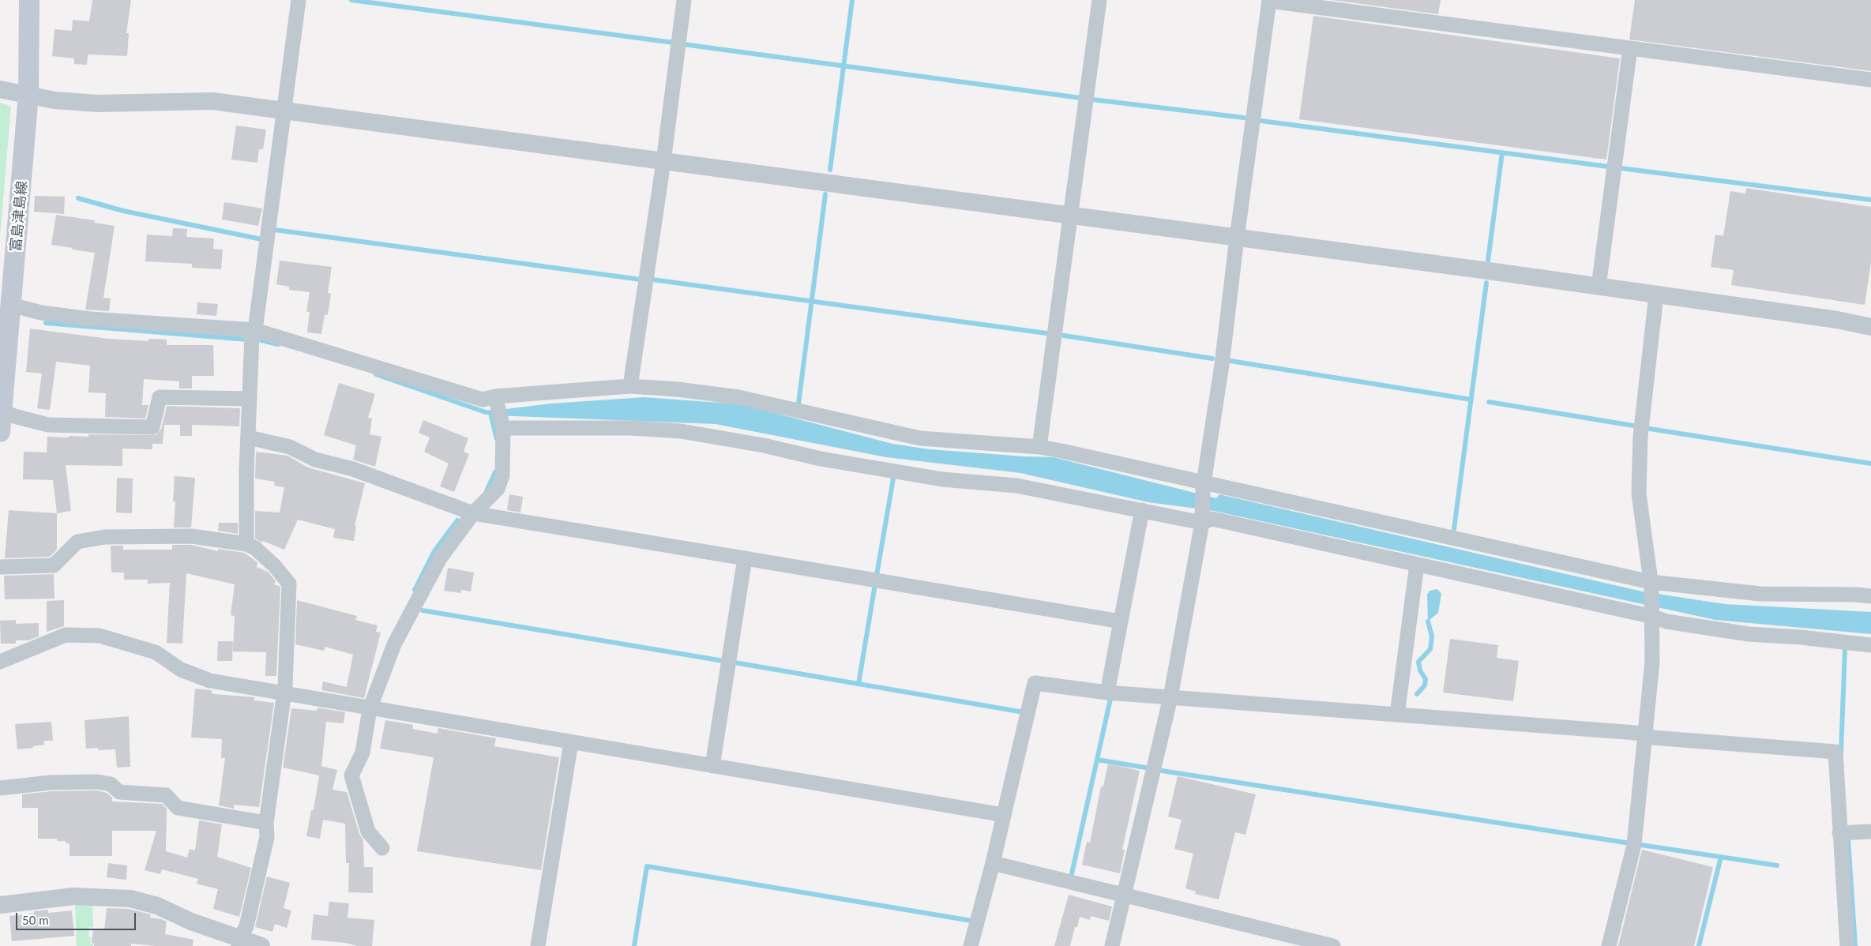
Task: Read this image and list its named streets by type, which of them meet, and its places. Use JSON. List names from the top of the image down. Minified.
{"streets":{"main road":["富島津島線"]},"scale_bar":"50 m"}
